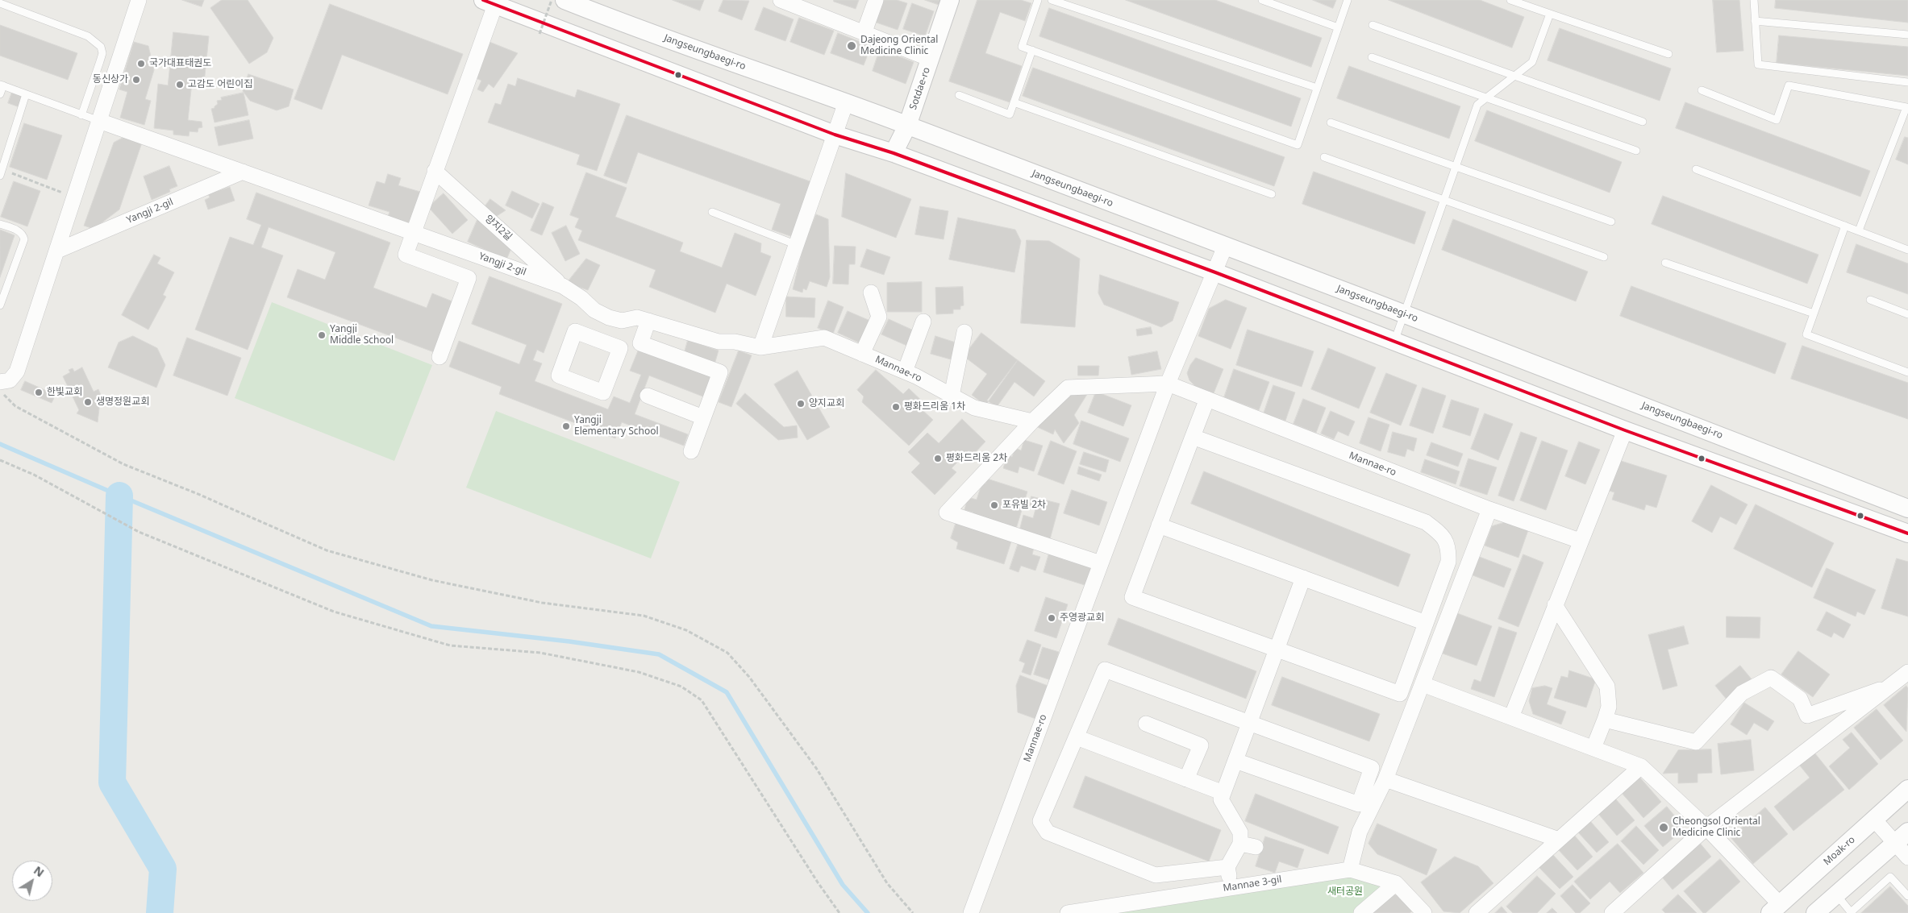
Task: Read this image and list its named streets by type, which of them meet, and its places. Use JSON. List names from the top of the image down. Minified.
{"streets":{"street":["Jangseungbaegi-ro","Sotdae-ro","Yangji 2-gil","양지2길","Mannae-ro","Moak-ro","Mannae 3-gil"]},"crossings":[["Jangseungbaegi-ro","Sotdae-ro"],["Jangseungbaegi-ro","Mannae-ro"],["Yangji 2-gil","양지2길"],["Yangji 2-gil","Mannae-ro"]],"parks":["새터공원"],"places":["Dajeong Oriental Medicine Clinic","국가대표태권도","동신상가","고감도 어린이집","Yangji Middle School","한빛교회","생명정원교회","양지교회","평화드리움 1차","Yangji Elementary School","평화드리움 2차","포유빌 2차","주영광교회","Cheongsol Oriental Medicine Clinic"],"north":"top right"}
